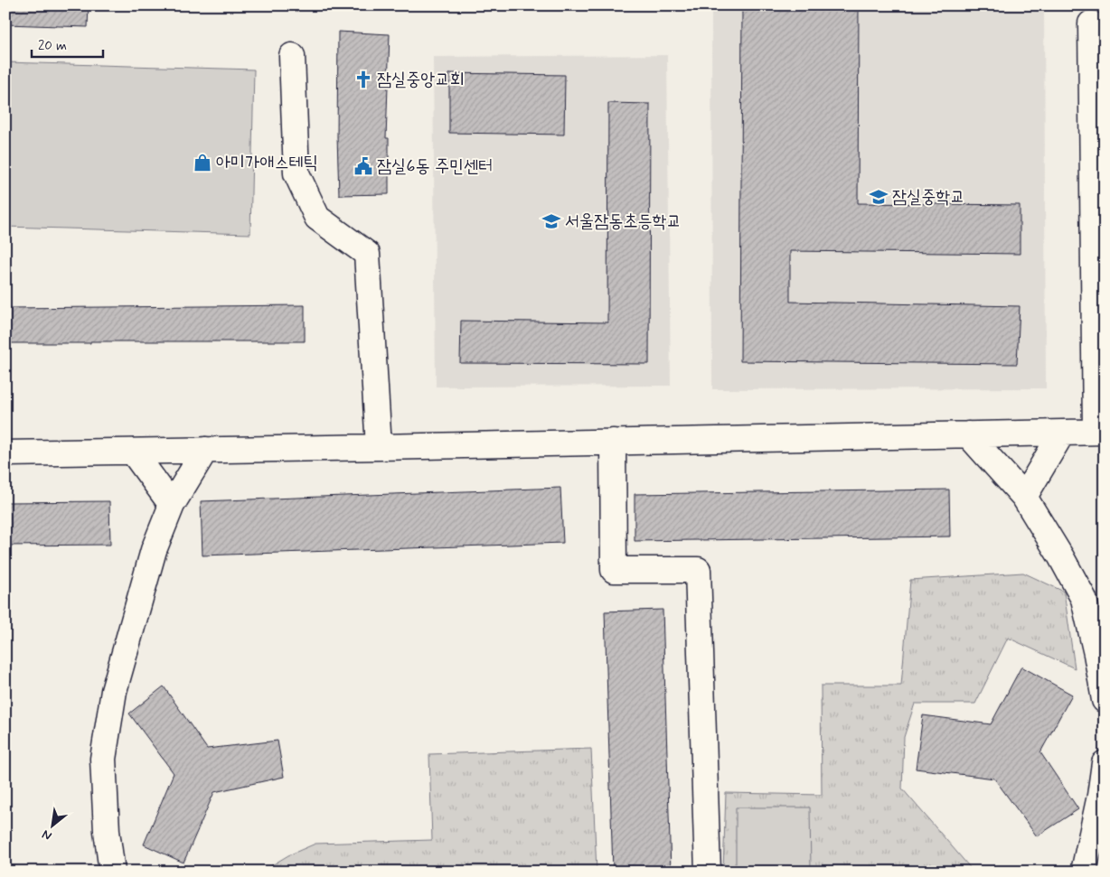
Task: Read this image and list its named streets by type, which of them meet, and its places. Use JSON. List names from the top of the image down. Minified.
{"places":{"church":["잠실중앙교회"],"shop":["아미가애스테틱"],"public building":["잠실6동 주민센터"],"school or university":["잠실중학교","서울잠동초등학교"]},"scale_bar":"20 m","north":"bottom left"}
